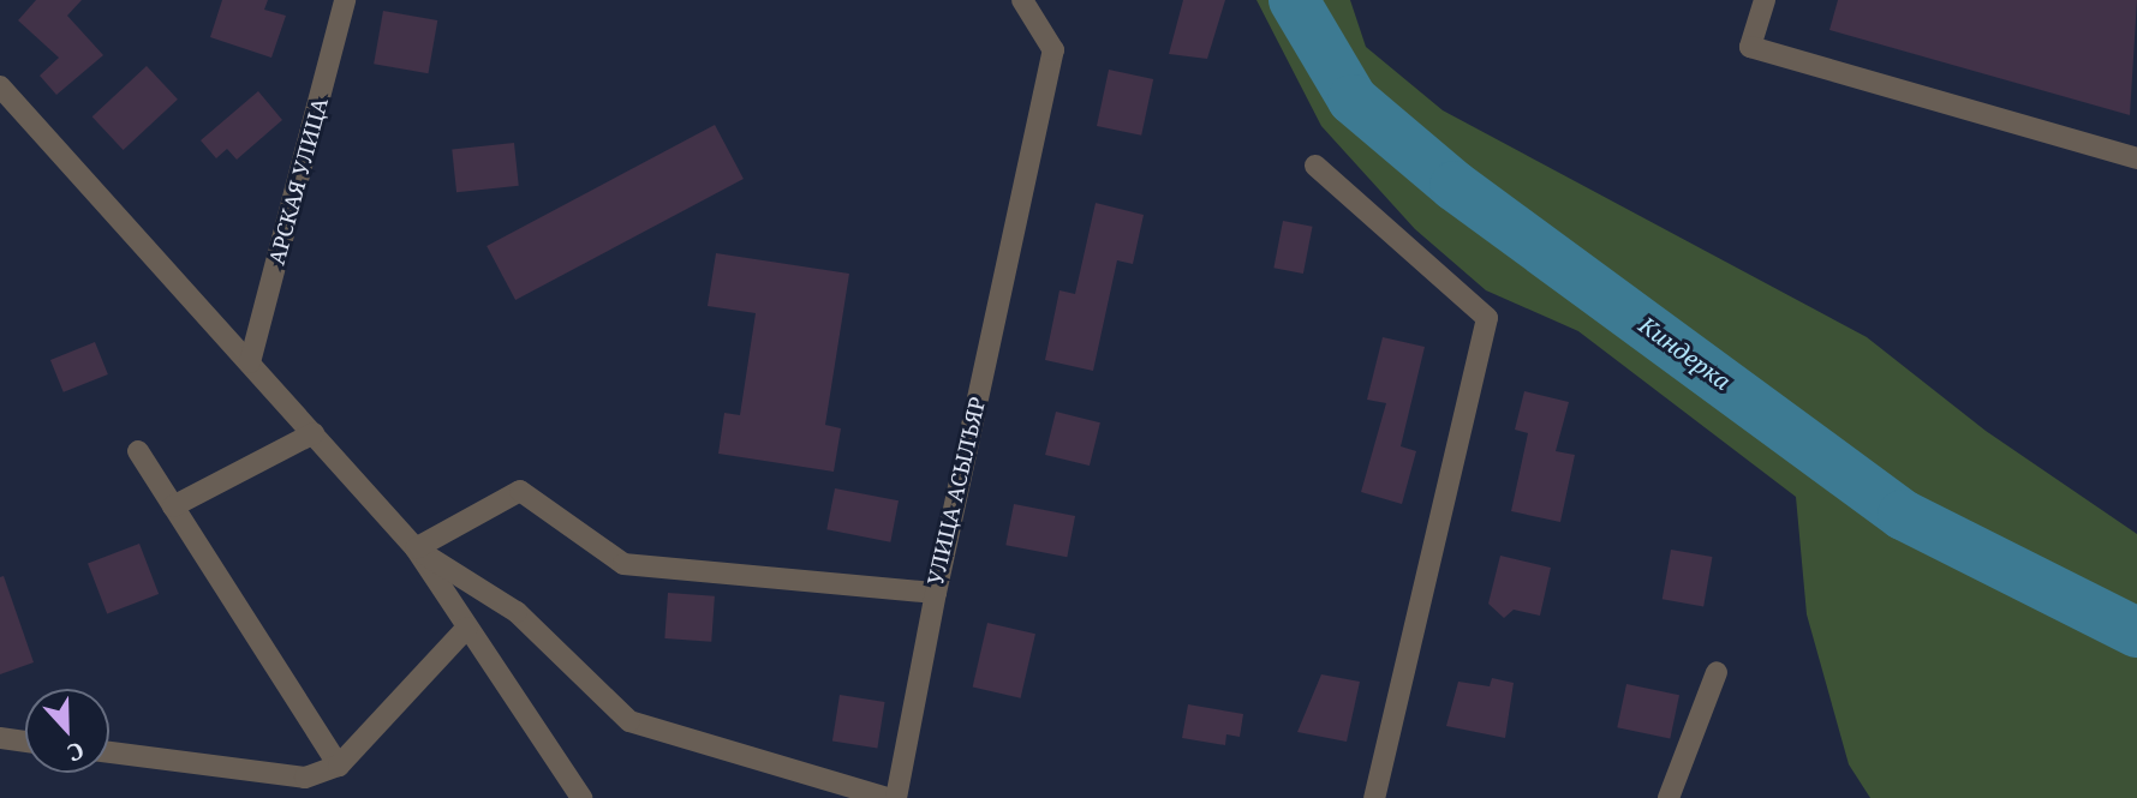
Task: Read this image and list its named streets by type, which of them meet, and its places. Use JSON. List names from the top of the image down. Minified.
{"streets":{"street":["АРСКАЯ УЛИЦА","УЛИЦА АСЫЛЪЯР"]},"water":["Киндерка"],"north":"bottom"}
